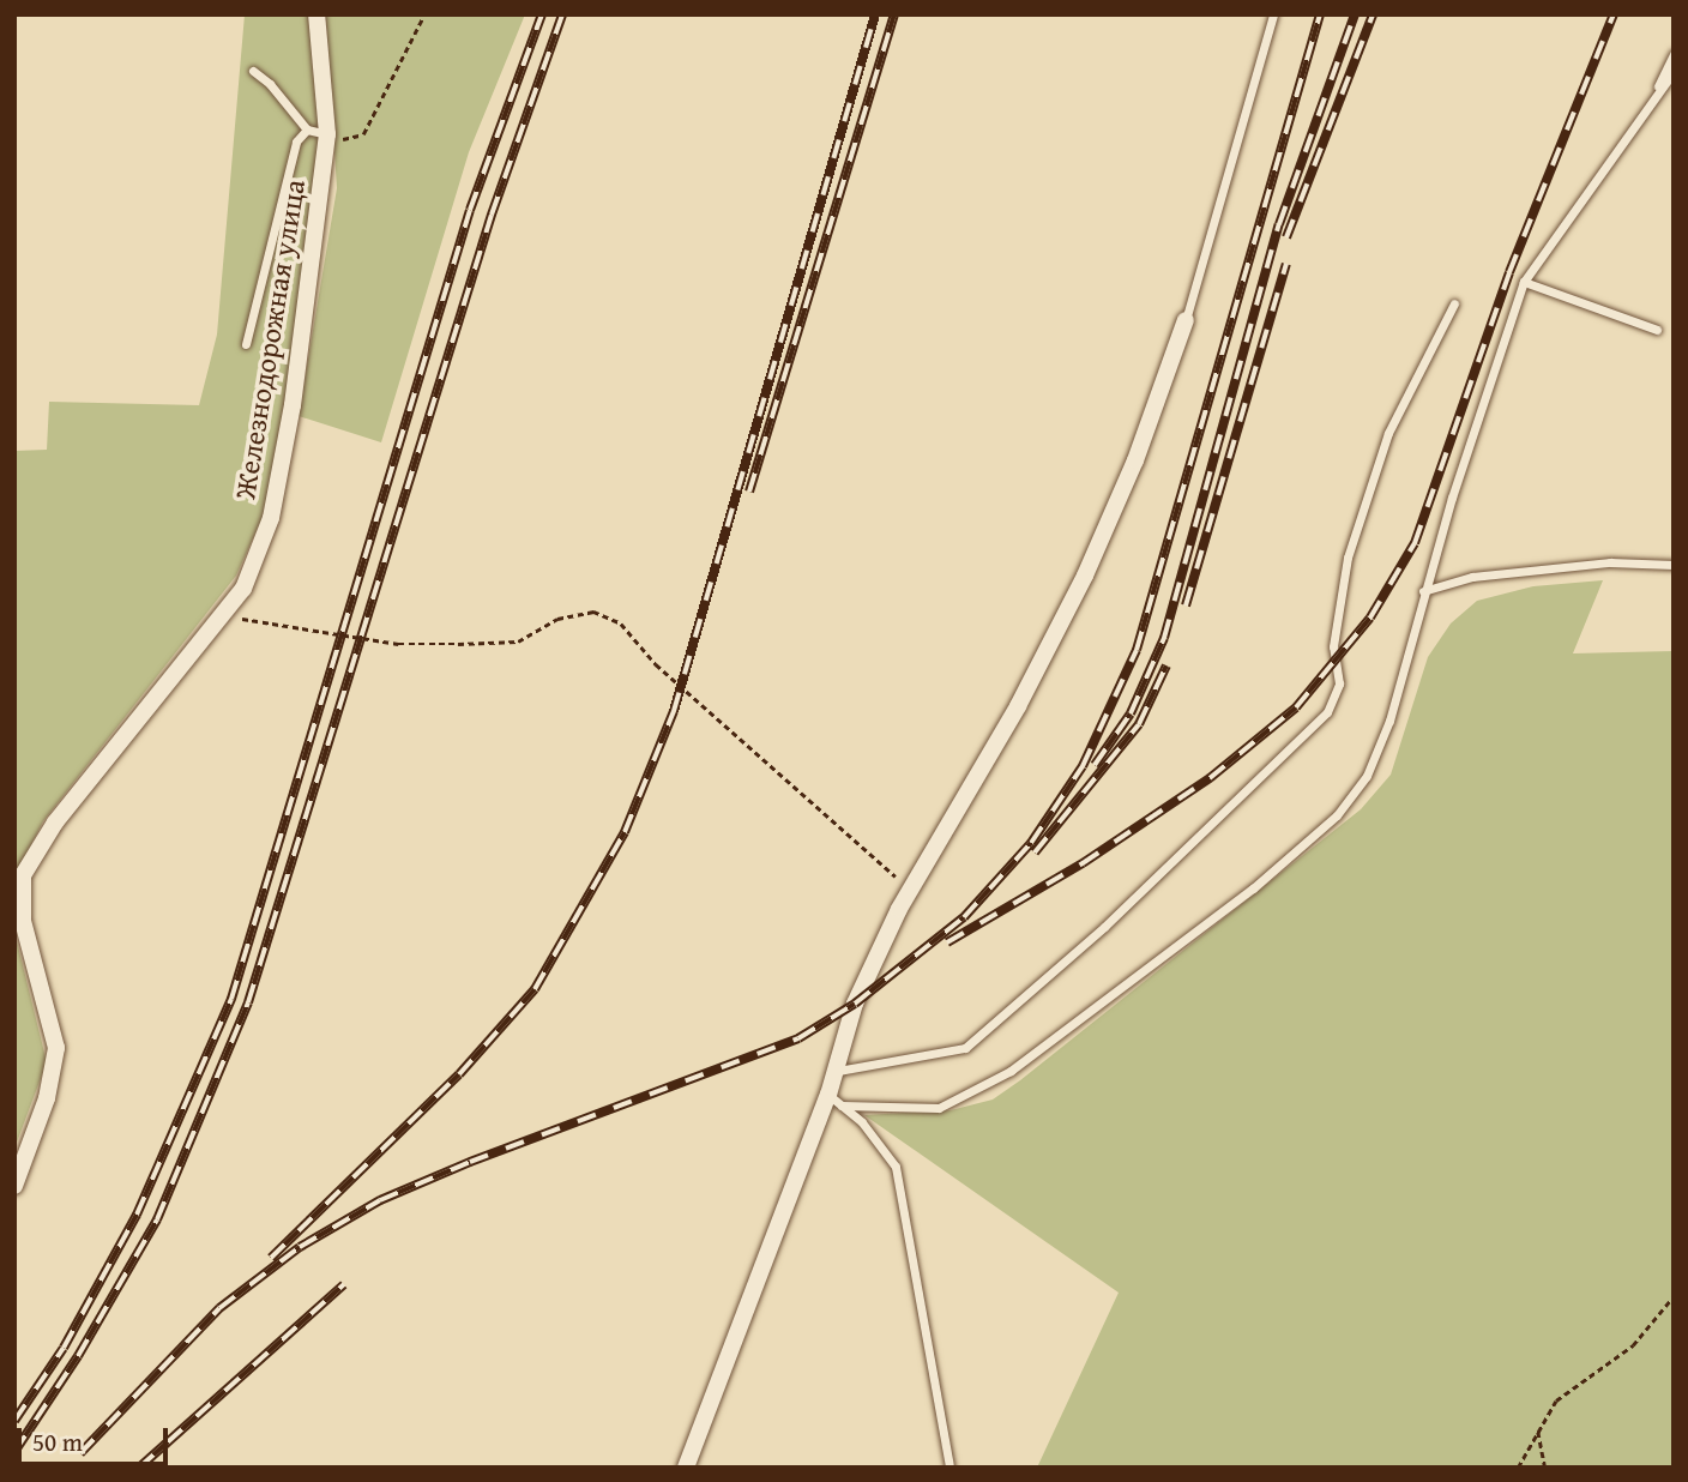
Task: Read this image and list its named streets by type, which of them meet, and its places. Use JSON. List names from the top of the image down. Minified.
{"streets":{"street":["Железнодорожная улица"]},"scale_bar":"50 m"}
